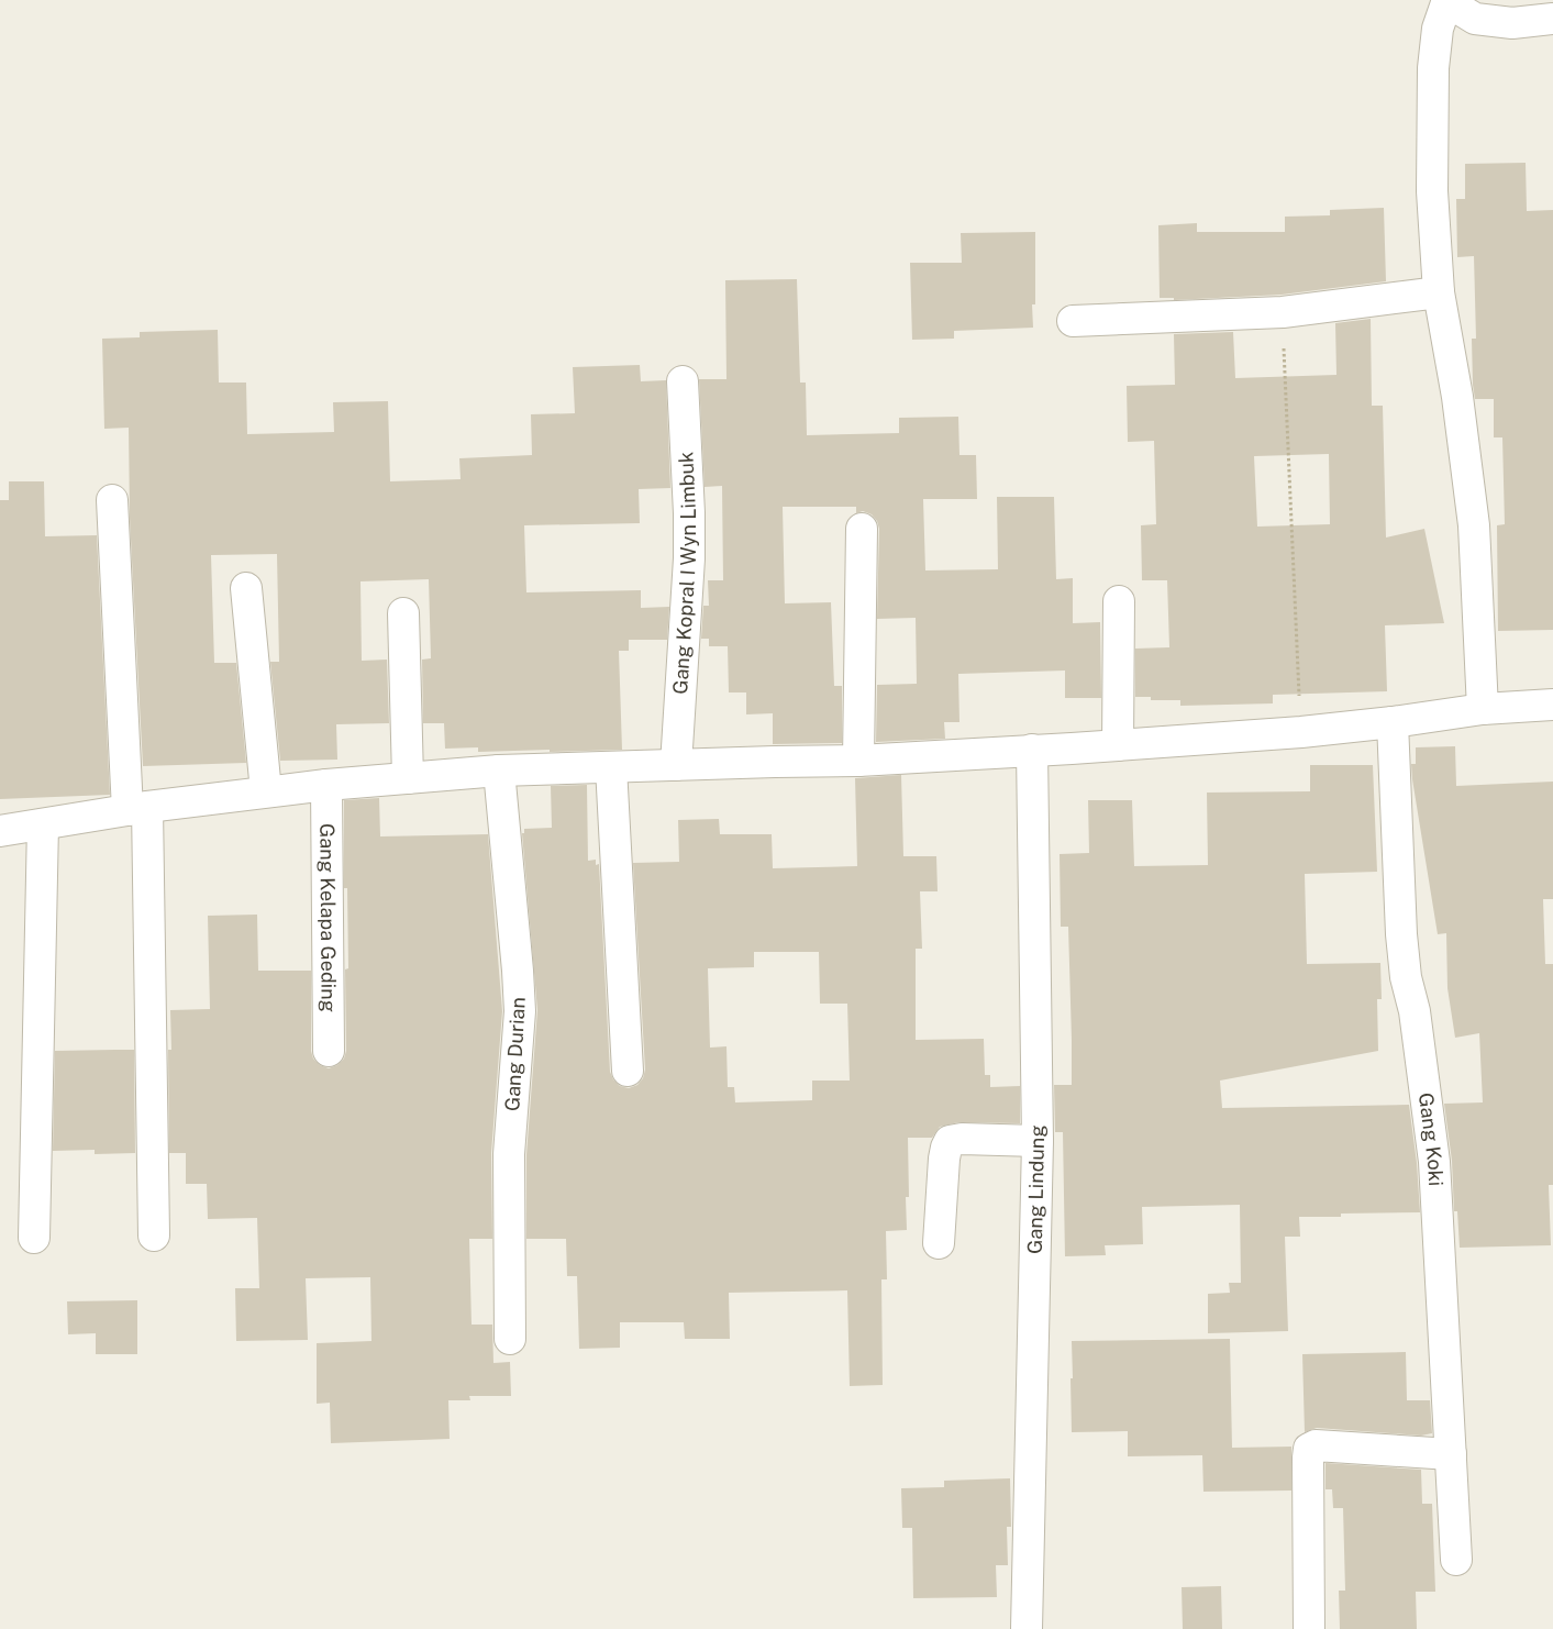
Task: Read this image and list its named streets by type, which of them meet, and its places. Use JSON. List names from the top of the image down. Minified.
{"streets":{"street":["Gang Kopral I Wyn Limbuk","Gang Kelapa Geding","Gang Durian","Gang Koki","Gang Lindung"]}}
